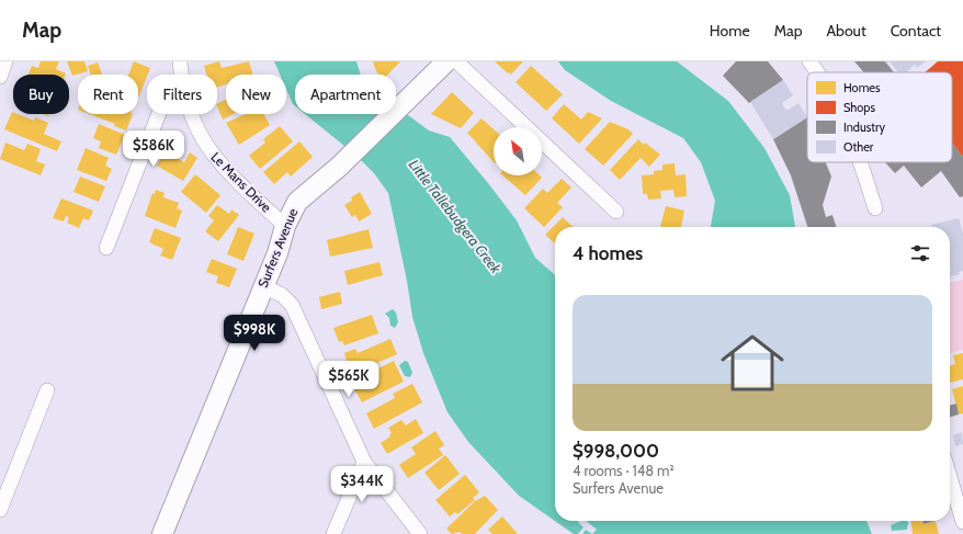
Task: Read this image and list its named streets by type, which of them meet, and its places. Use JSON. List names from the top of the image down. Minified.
{"streets":{"street":["Le Mans Drive","Surfers Avenue"]},"crossings":[["Le Mans Drive","Surfers Avenue"]],"water":["Little Tallebudgera Creek"],"legend":["Homes","Shops","Industry","Other"],"north":"top left","page":{"header":"Map","nav":["Home","Map","About","Contact"],"chip":["Buy","Rent","Filters","New","Apartment"],"price":["$586K","$998K","$565K","$344K"],"heading":"4 homes","list":[{"name":"$998,000","note":"4 rooms · 148 m² · Surfers Avenue"}]}}
